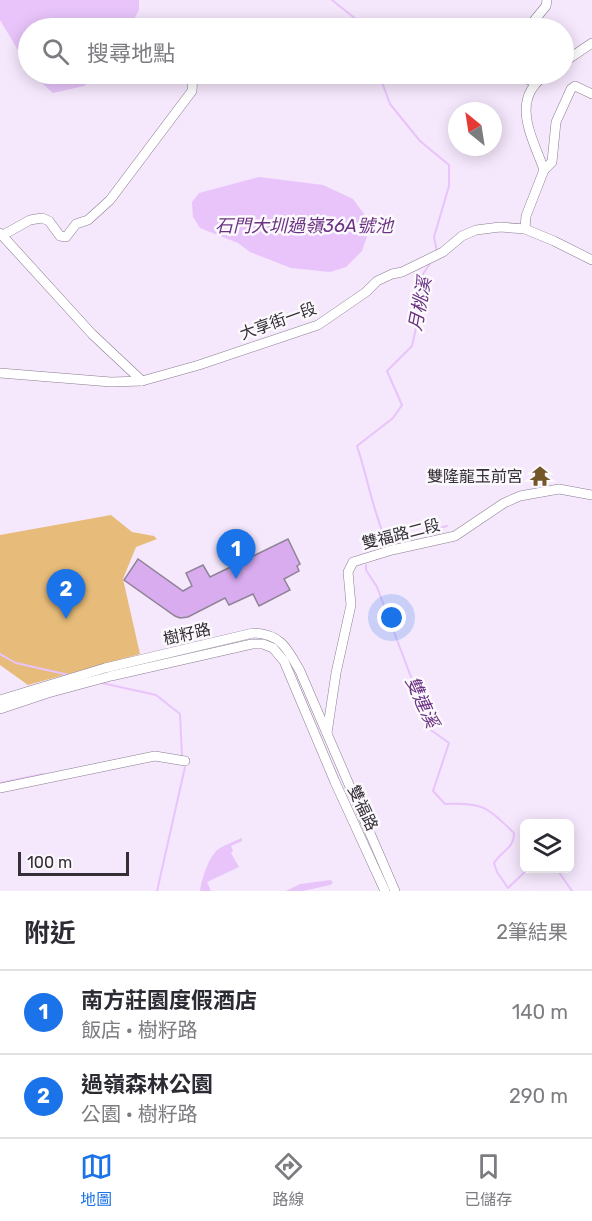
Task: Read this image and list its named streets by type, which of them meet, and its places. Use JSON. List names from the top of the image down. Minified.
{"streets":{"street":["大享街一段","雙福路二段","樹籽路","雙福路"]},"crossings":[["雙福路二段","樹籽路"],["雙福路二段","雙福路"],["樹籽路","雙福路"]],"water":["石門大圳過嶺36A號池","月桃溪","雙連溪"],"places":{"temple":["雙隆龍玉前宮"]},"scale_bar":"100 m","north":"top left","page":{"search":"搜尋地點","pins":["1","2"],"scale":"100 m","heading":["附近","2筆結果"],"list":[{"mark":"1","name":"南方莊園度假酒店","note":"飯店 · 樹籽路","value":"140 m"},{"mark":"2","name":"過嶺森林公園","note":"公園 · 樹籽路","value":"290 m"}],"nav":["地圖","路線","已儲存"]}}
